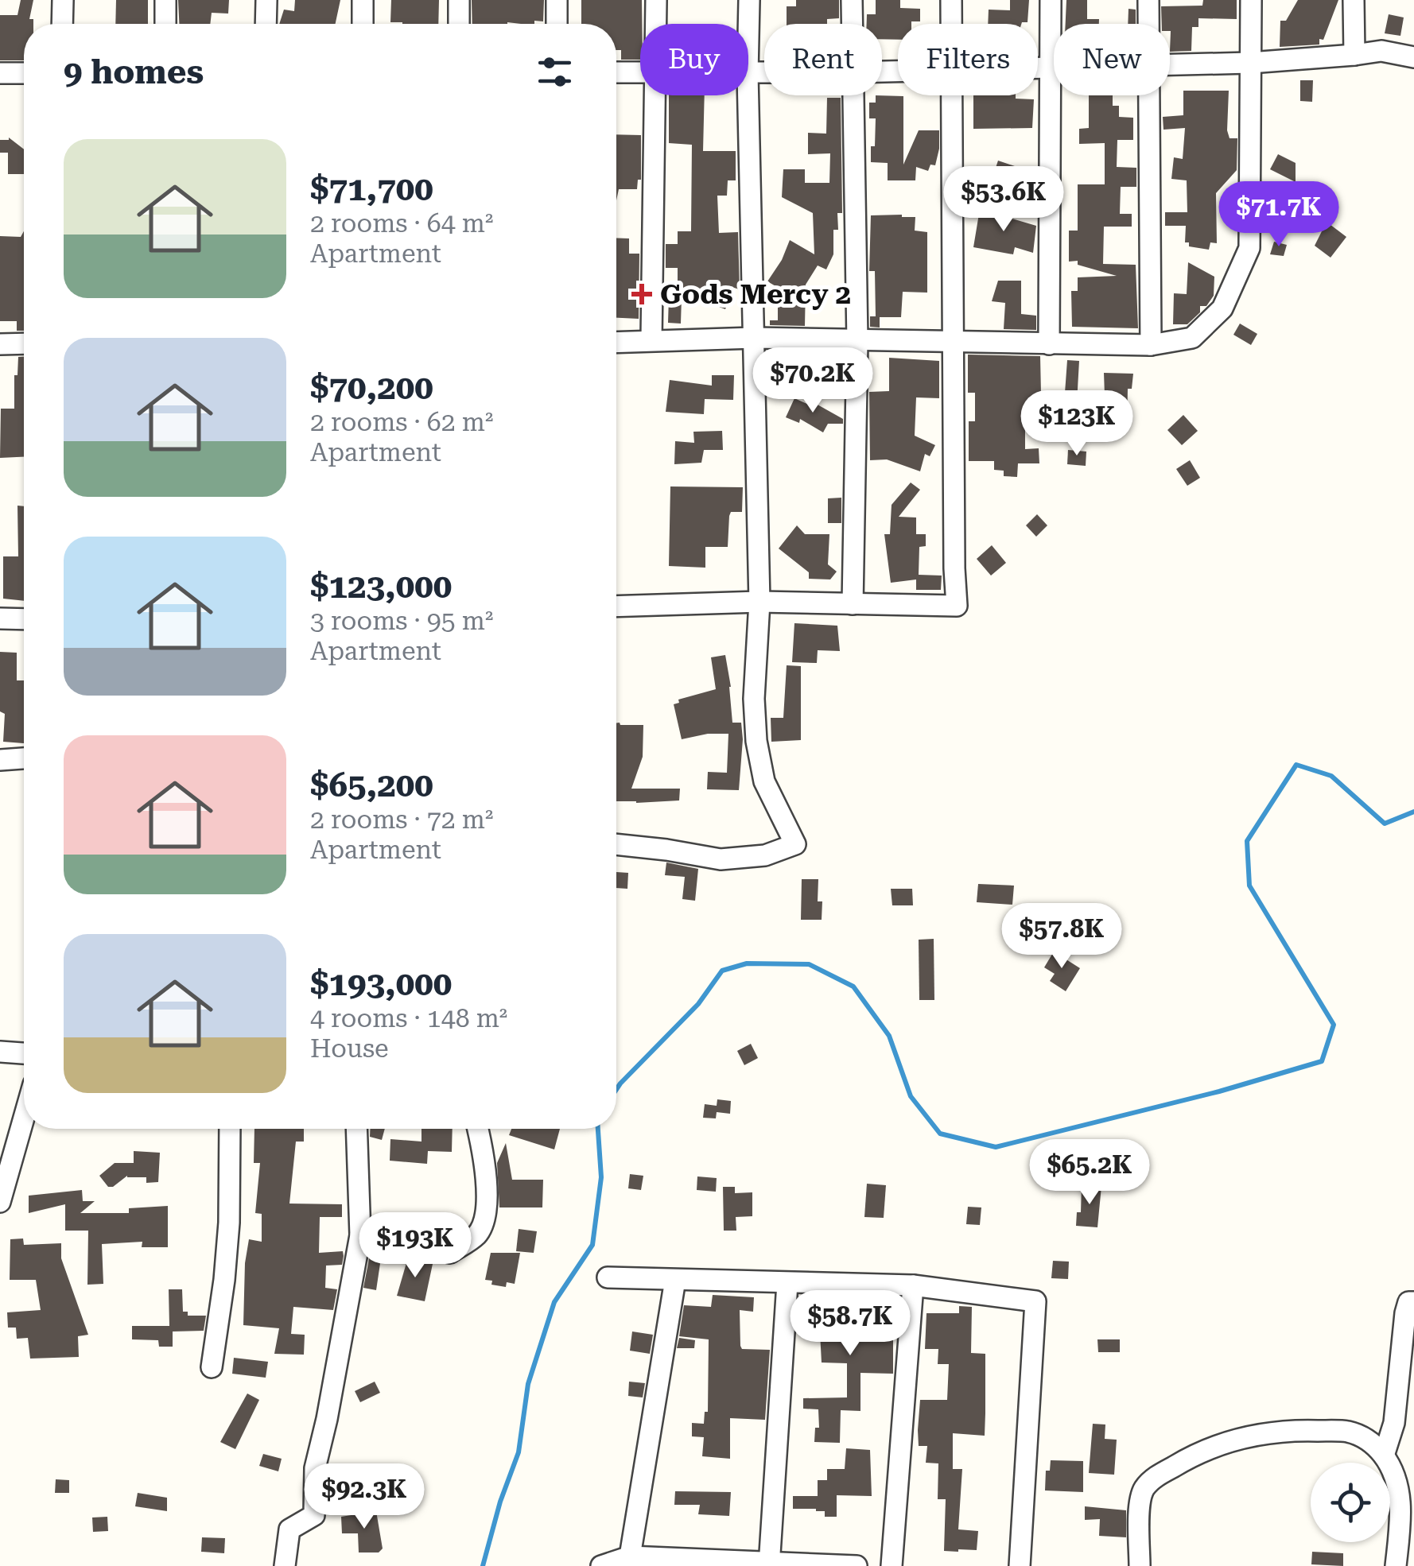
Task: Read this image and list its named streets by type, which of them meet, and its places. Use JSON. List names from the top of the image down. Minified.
{"places":{"health":["Gods Mercy 2"]},"page":{"chip":["Buy","Rent","Filters","New"],"heading":"9 homes","list":[{"name":"$71,700","note":"2 rooms · 64 m² · Apartment"},{"name":"$70,200","note":"2 rooms · 62 m² · Apartment"},{"name":"$123,000","note":"3 rooms · 95 m² · Apartment"},{"name":"$65,200","note":"2 rooms · 72 m² · Apartment"},{"name":"$193,000","note":"4 rooms · 148 m² · House"}],"price":["$53.6K","$71.7K","$70.2K","$123K","$57.8K","$65.2K","$193K","$58.7K","$92.3K"]}}
